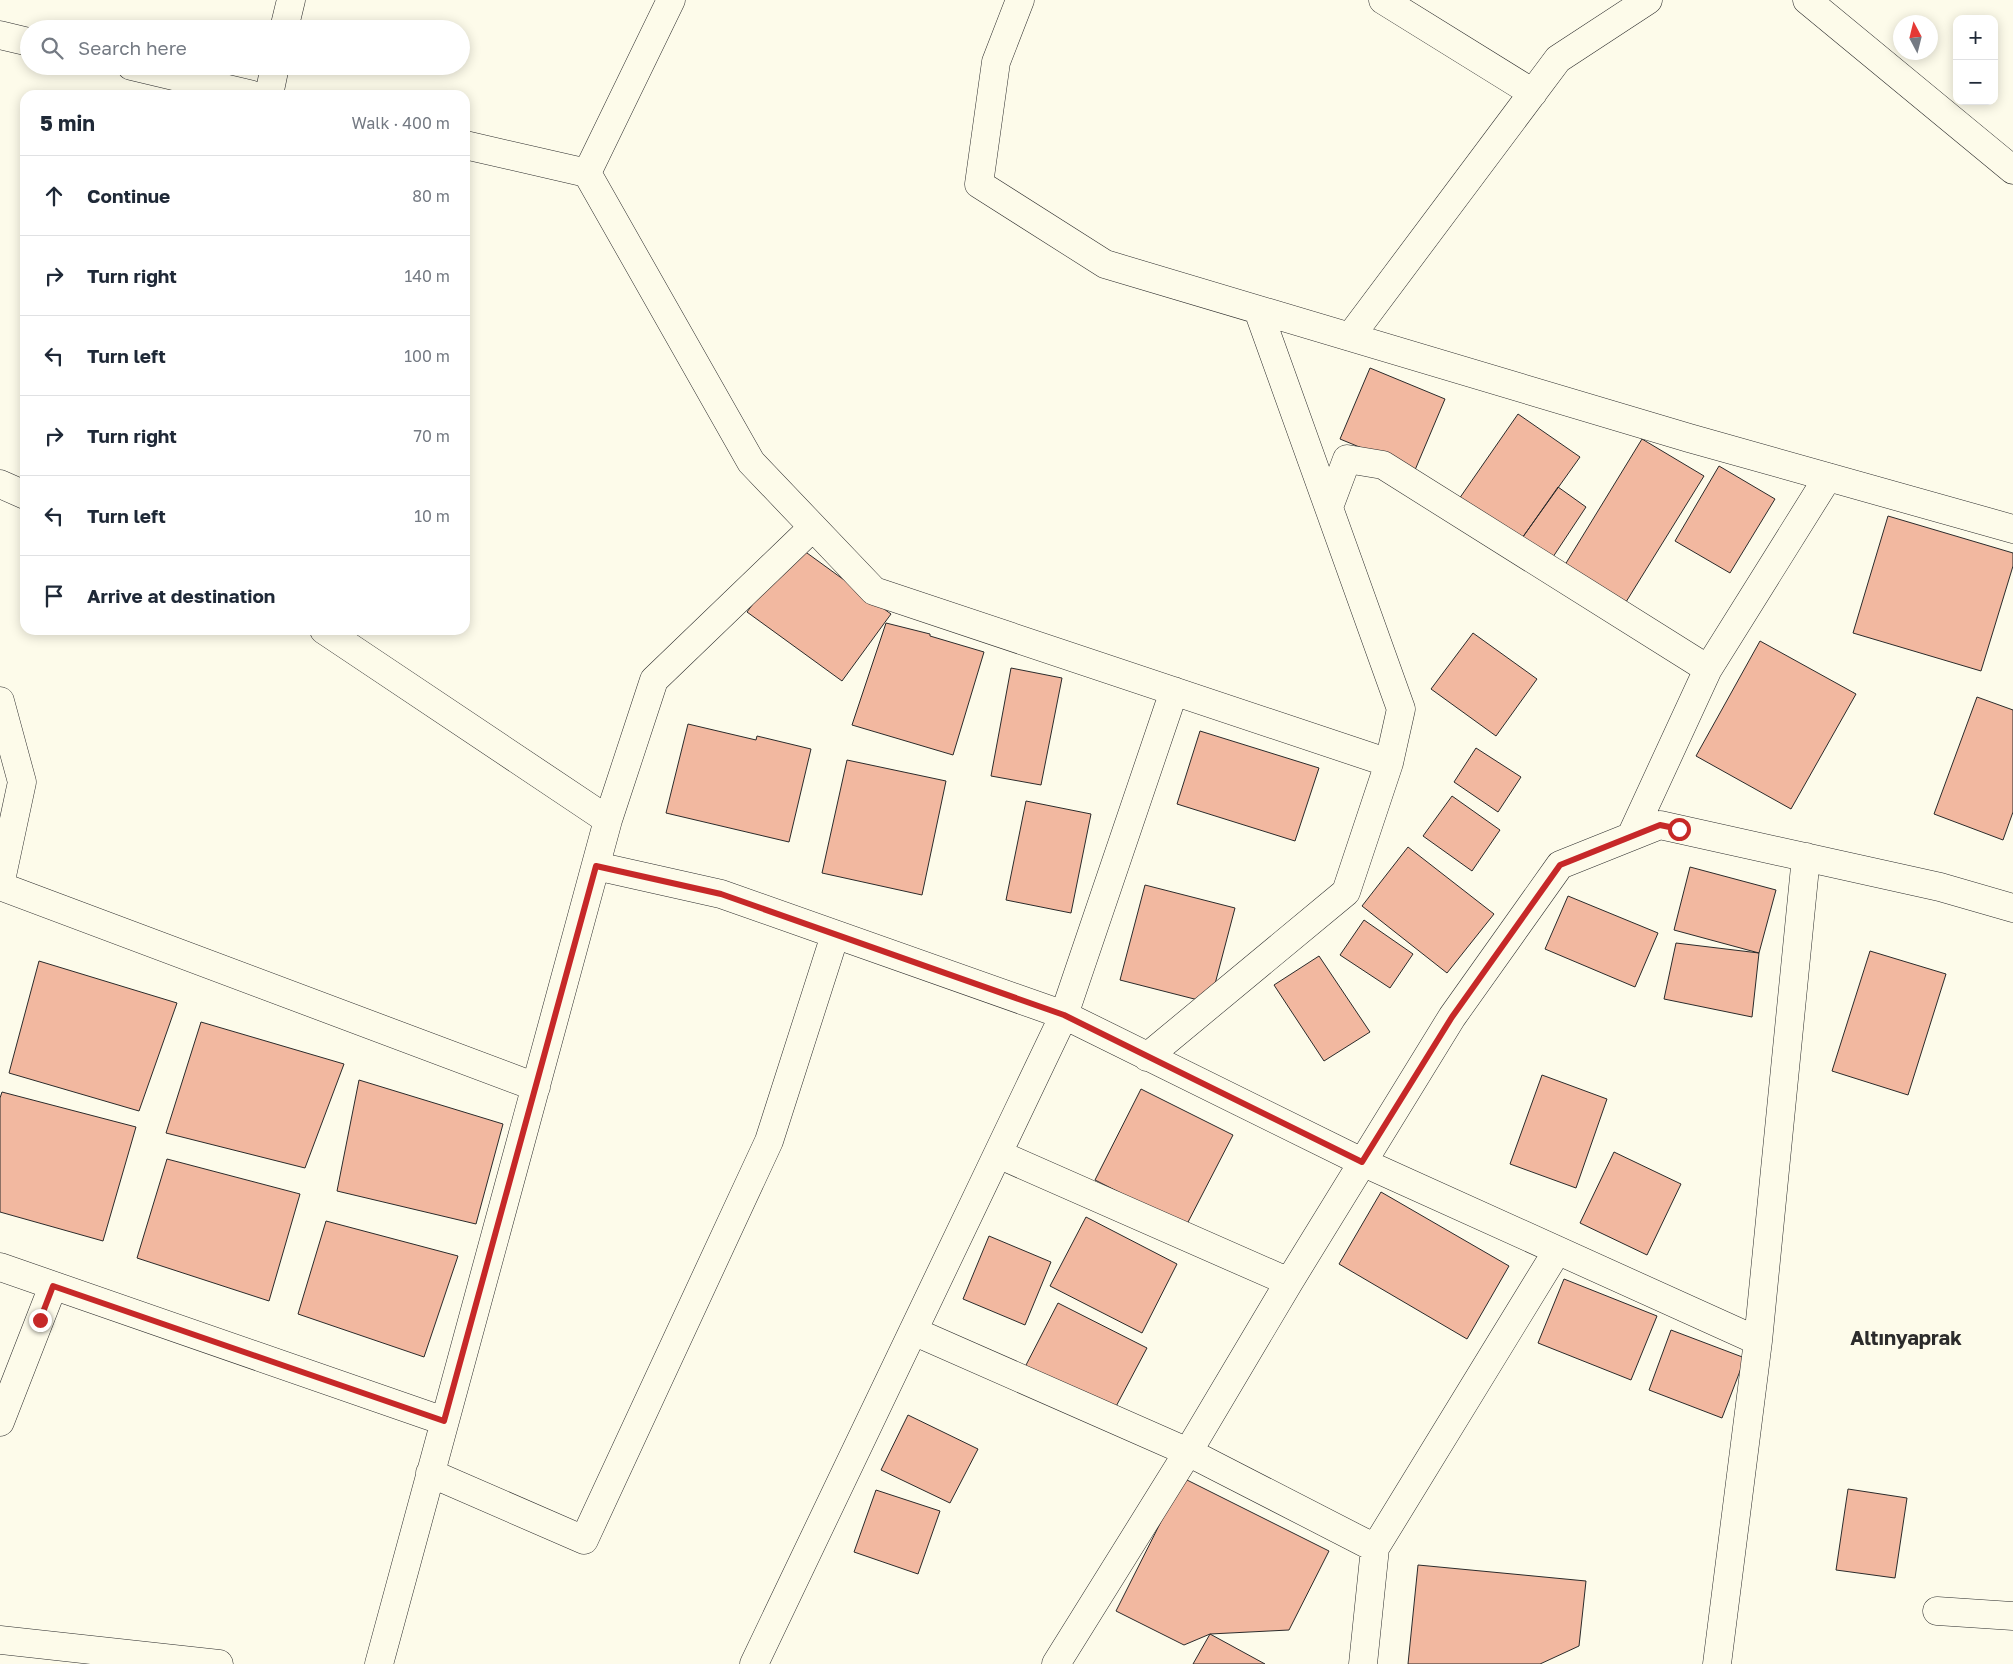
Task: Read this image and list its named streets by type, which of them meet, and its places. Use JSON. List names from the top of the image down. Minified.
{"districts":["Altınyaprak"],"north":"top","page":{"map_buttons":["+","−"],"search":"Search here","heading":["5 min","Walk · 400 m"],"list":[["Continue","80 m"],["Turn right","140 m"],["Turn left","100 m"],["Turn right","70 m"],["Turn left","10 m"],"Arrive at destination"]}}
